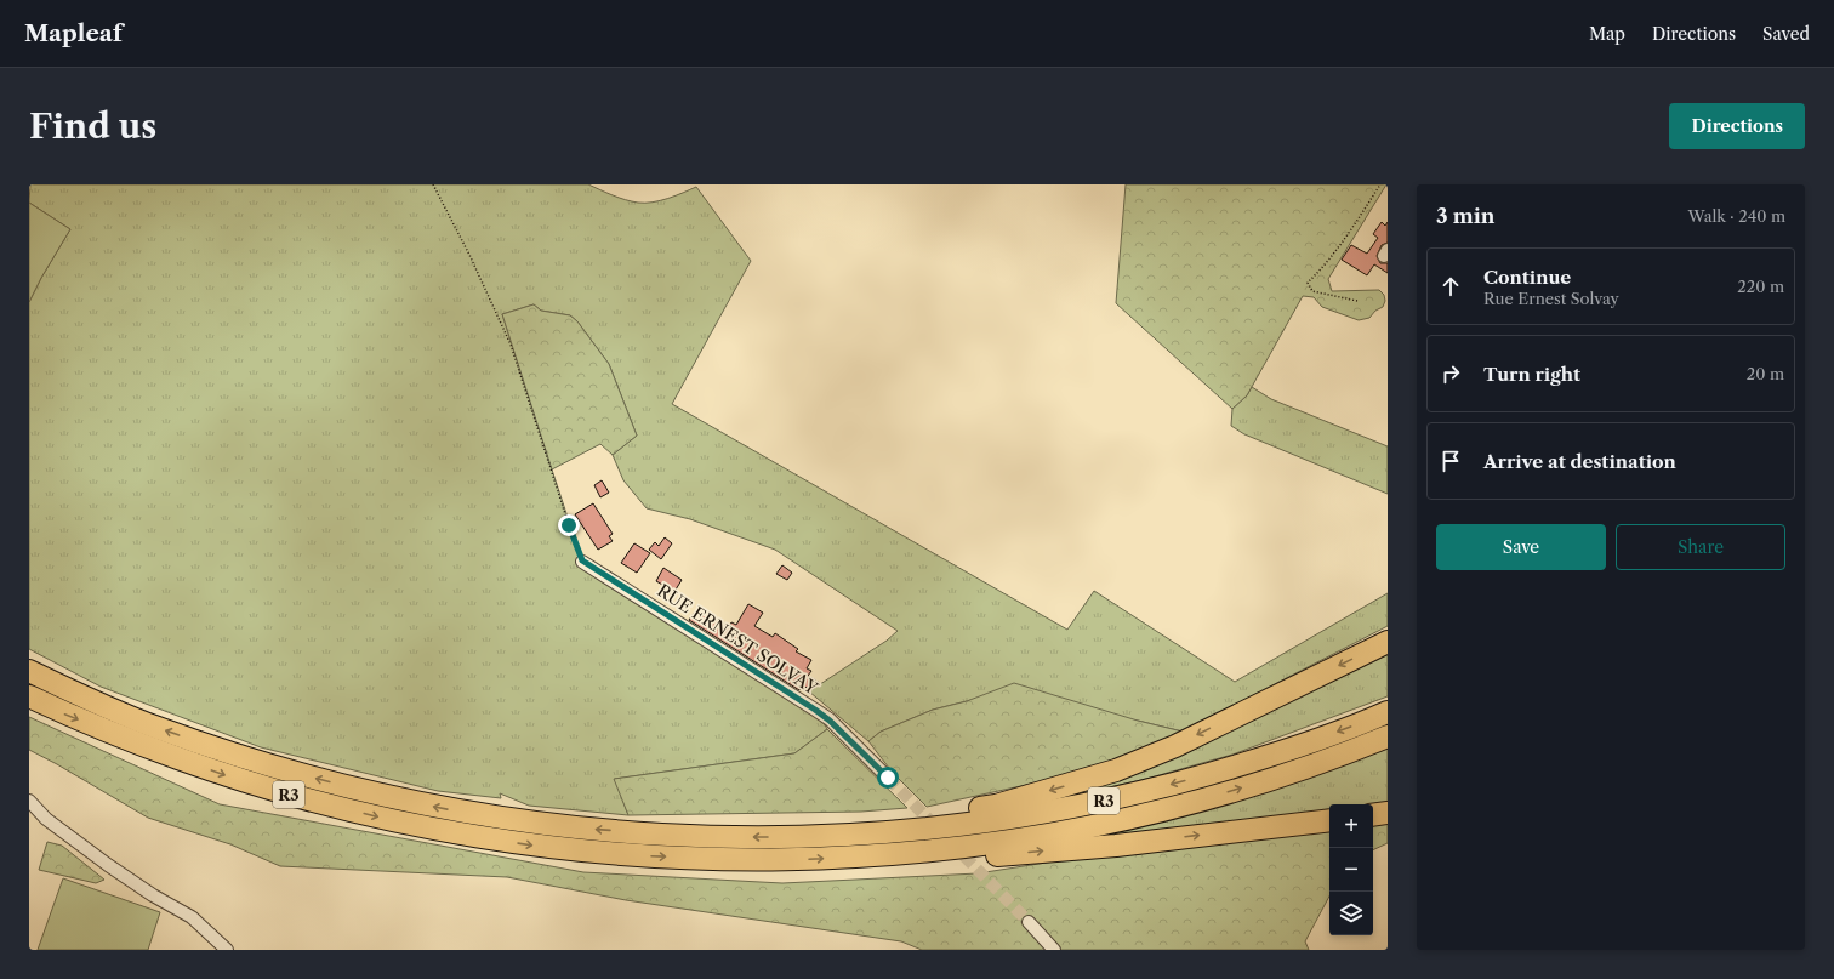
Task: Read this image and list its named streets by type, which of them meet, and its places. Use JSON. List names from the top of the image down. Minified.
{"streets":{"highway":["R3"],"street":["RUE ERNEST SOLVAY"]},"page":{"header":"Mapleaf","nav":["Map","Directions","Saved"],"buttons":["Directions",["Save","Share"]],"title":"Find us","heading":["3 min","Walk · 240 m"],"list":[["Continue","Rue Ernest Solvay","220 m"],["Turn right","20 m"],"Arrive at destination"],"map_buttons":["+","−"]}}
